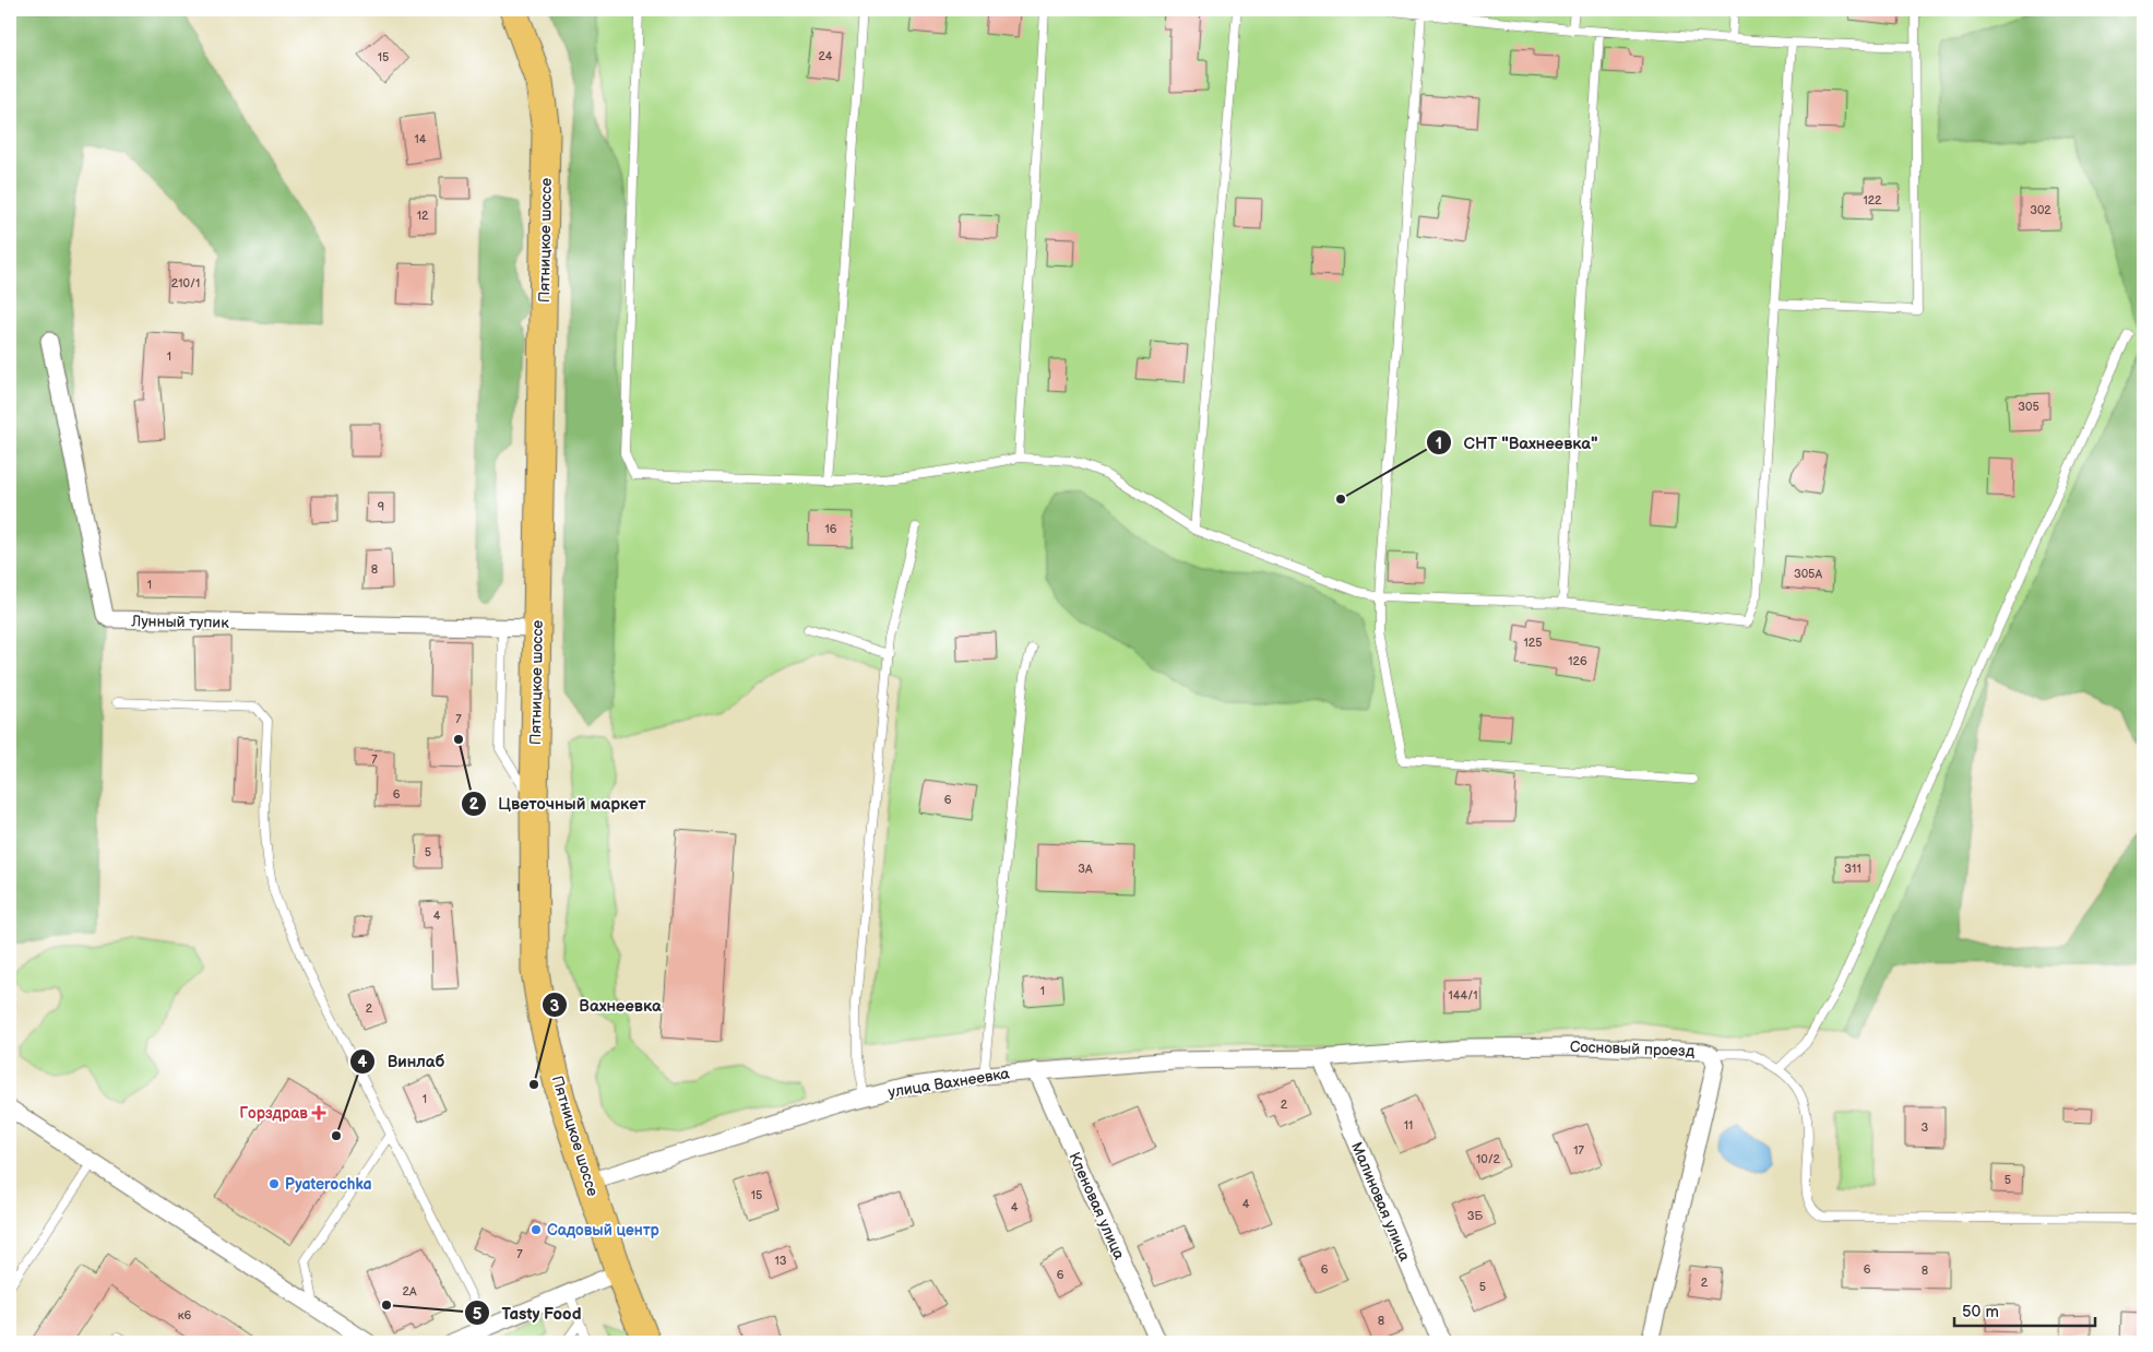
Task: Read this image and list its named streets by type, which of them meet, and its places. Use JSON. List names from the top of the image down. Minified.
{"streets":{"main road":["Пятницкое шоссе"],"street":["Лунный тупик","Сосновый проезд","улица Вахнеевка","Малиновая улица","Кленовая улица"]},"crossings":[["Пятницкое шоссе","Лунный тупик"],["Пятницкое шоссе","улица Вахнеевка"],["Сосновый проезд","улица Вахнеевка"],["Сосновый проезд","Малиновая улица"],["улица Вахнеевка","Малиновая улица"],["улица Вахнеевка","Кленовая улица"]],"places":{"other":["СНТ \"Вахнеевка\"","Цветочный маркет","Вахнеевка","Винлаб","Pyaterochka","Садовый центр","Tasty Food"],"health":["Горздрав"]},"house_numbers":["24","15","14","122","302","12","210/1","1","305","9","16","8","305А","1","125","126","7","7","6","6","5","3А","311","4","1","144/1","2","1","2","11","3","17","10/2","5","15","4","4","3Б","7","13","6","6","8","6","2","5","2А","к6","8"],"scale_bar":"50 m"}
